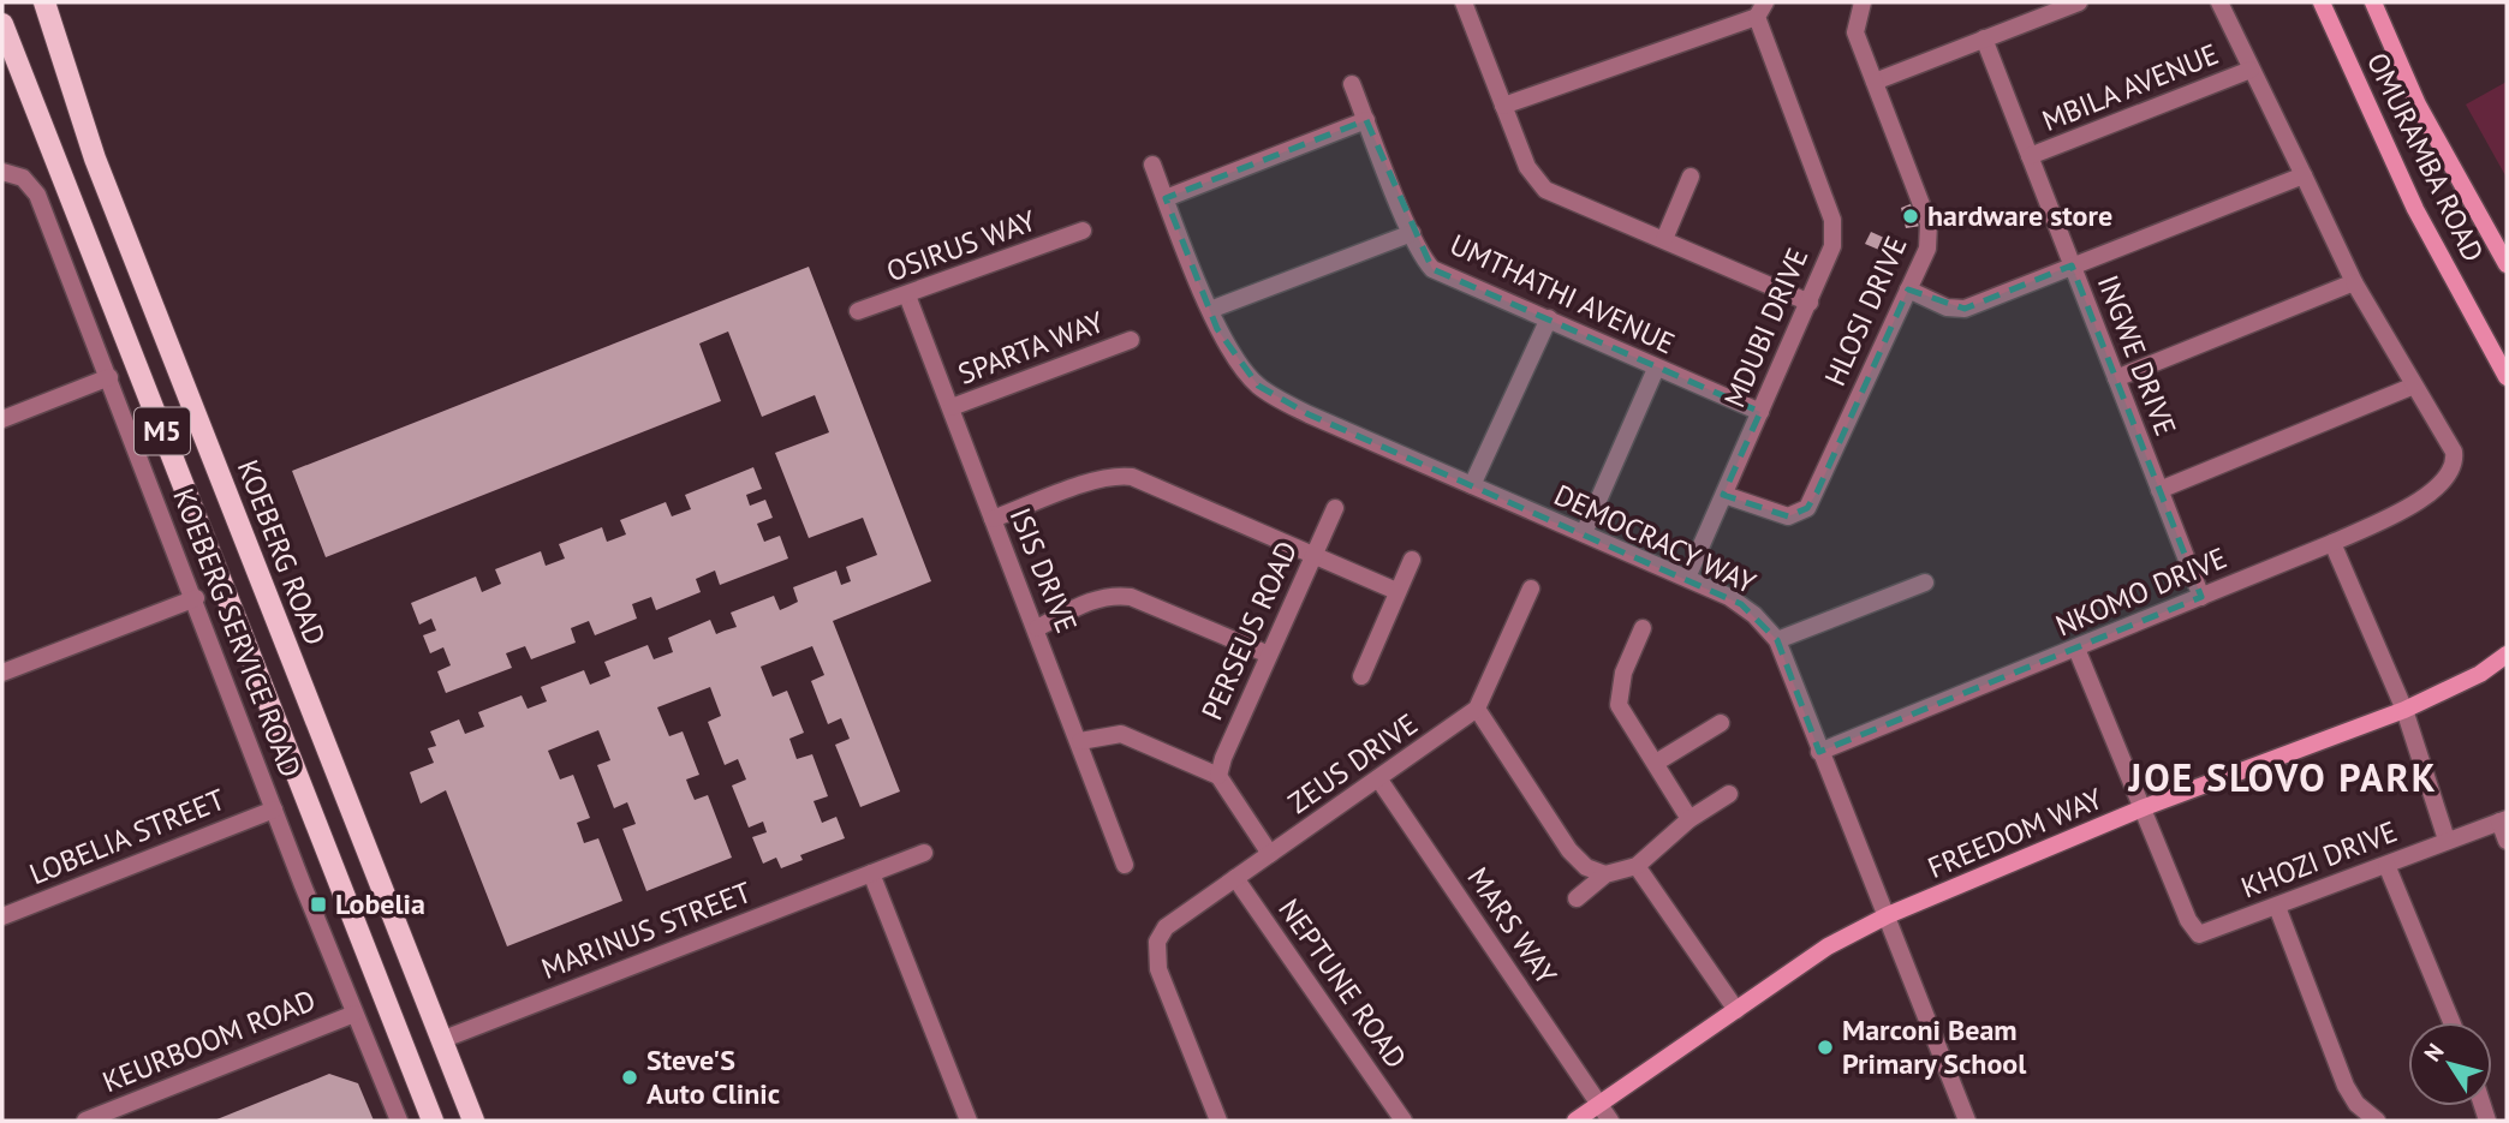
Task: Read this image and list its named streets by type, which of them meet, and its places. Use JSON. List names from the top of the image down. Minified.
{"streets":{"main road":["M5","KOEBERG ROAD"],"street":["MBILA AVENUE","OMURAMBA ROAD","OSIRUS WAY","UMTHATHI AVENUE","HLOSI DRIVE","MDUBI DRIVE","SPARTA WAY","INGWE DRIVE","DEMOCRACY WAY","ISIS DRIVE","NKOMO DRIVE","PERSEUS ROAD","KOEBERG SERVICE ROAD","ZEUS DRIVE","FREEDOM WAY","LOBELIA STREET","KHOZI DRIVE","MARS WAY","MARINUS STREET","NEPTUNE ROAD","KEURBOOM ROAD"]},"crossings":[["MBILA AVENUE","INGWE DRIVE"],["OSIRUS WAY","ISIS DRIVE"],["UMTHATHI AVENUE","MDUBI DRIVE"],["HLOSI DRIVE","MDUBI DRIVE"],["MDUBI DRIVE","DEMOCRACY WAY"],["SPARTA WAY","ISIS DRIVE"],["INGWE DRIVE","NKOMO DRIVE"],["DEMOCRACY WAY","NKOMO DRIVE"],["DEMOCRACY WAY","FREEDOM WAY"],["KOEBERG ROAD","MARINUS STREET"],["KOEBERG SERVICE ROAD","LOBELIA STREET"],["KOEBERG SERVICE ROAD","KEURBOOM ROAD"],["ZEUS DRIVE","MARS WAY"],["ZEUS DRIVE","NEPTUNE ROAD"],["FREEDOM WAY","KHOZI DRIVE"],["FREEDOM WAY","MARS WAY"]],"districts":["JOE SLOVO PARK"],"places":{"other":["hardware store","Marconi Beam Primary School","Steve'S Auto Clinic"],"transit":["Lobelia"]},"north":"top left"}
